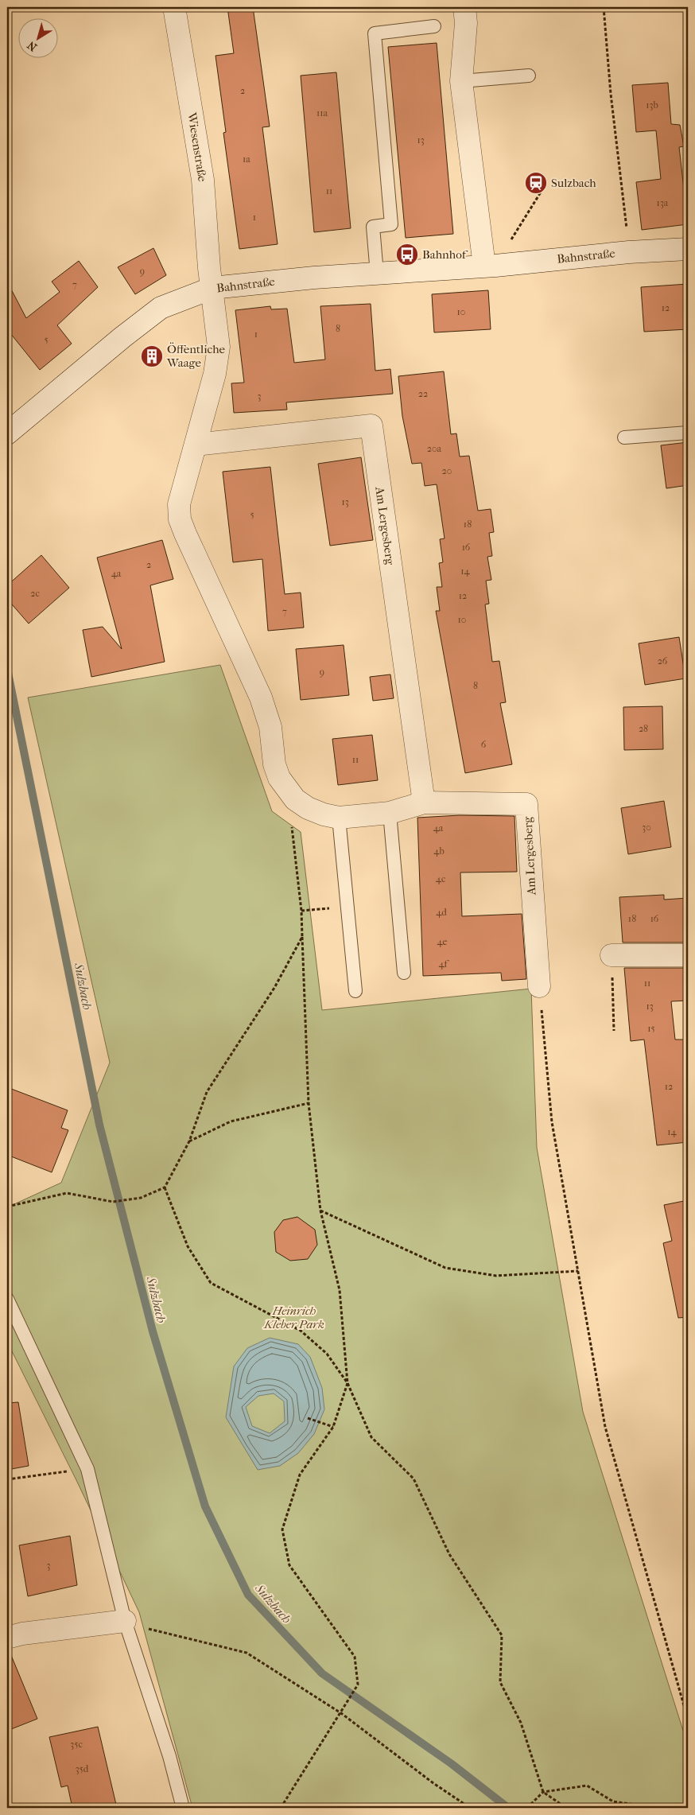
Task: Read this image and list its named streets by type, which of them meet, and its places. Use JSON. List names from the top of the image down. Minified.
{"streets":{"street":["Wiesenstraße","Bahnstraße","Am Lergesberg"]},"crossings":[["Wiesenstraße","Bahnstraße"],["Wiesenstraße","Am Lergesberg"],["Bahnstraße","Am Lergesberg"]],"water":["Sulzbach"],"parks":["Heinrich Kleber Park"],"places":{"station":["Sulzbach"],"bus stop":["Bahnhof"],"building":["Öffentliche Waage"]},"house_numbers":["2","13b","11a","13","1a","11","13a","1","9","7","12","10","8","1","5","22","3","20a","20","13","5","18","16","2","14","4a","2c","12","7","10","26","9","8","28","6","11","30","4a","4b","4c","4d","18","16","4e","4f","11","13","15","12","14","3","35c","35d"],"north":"bottom left"}
